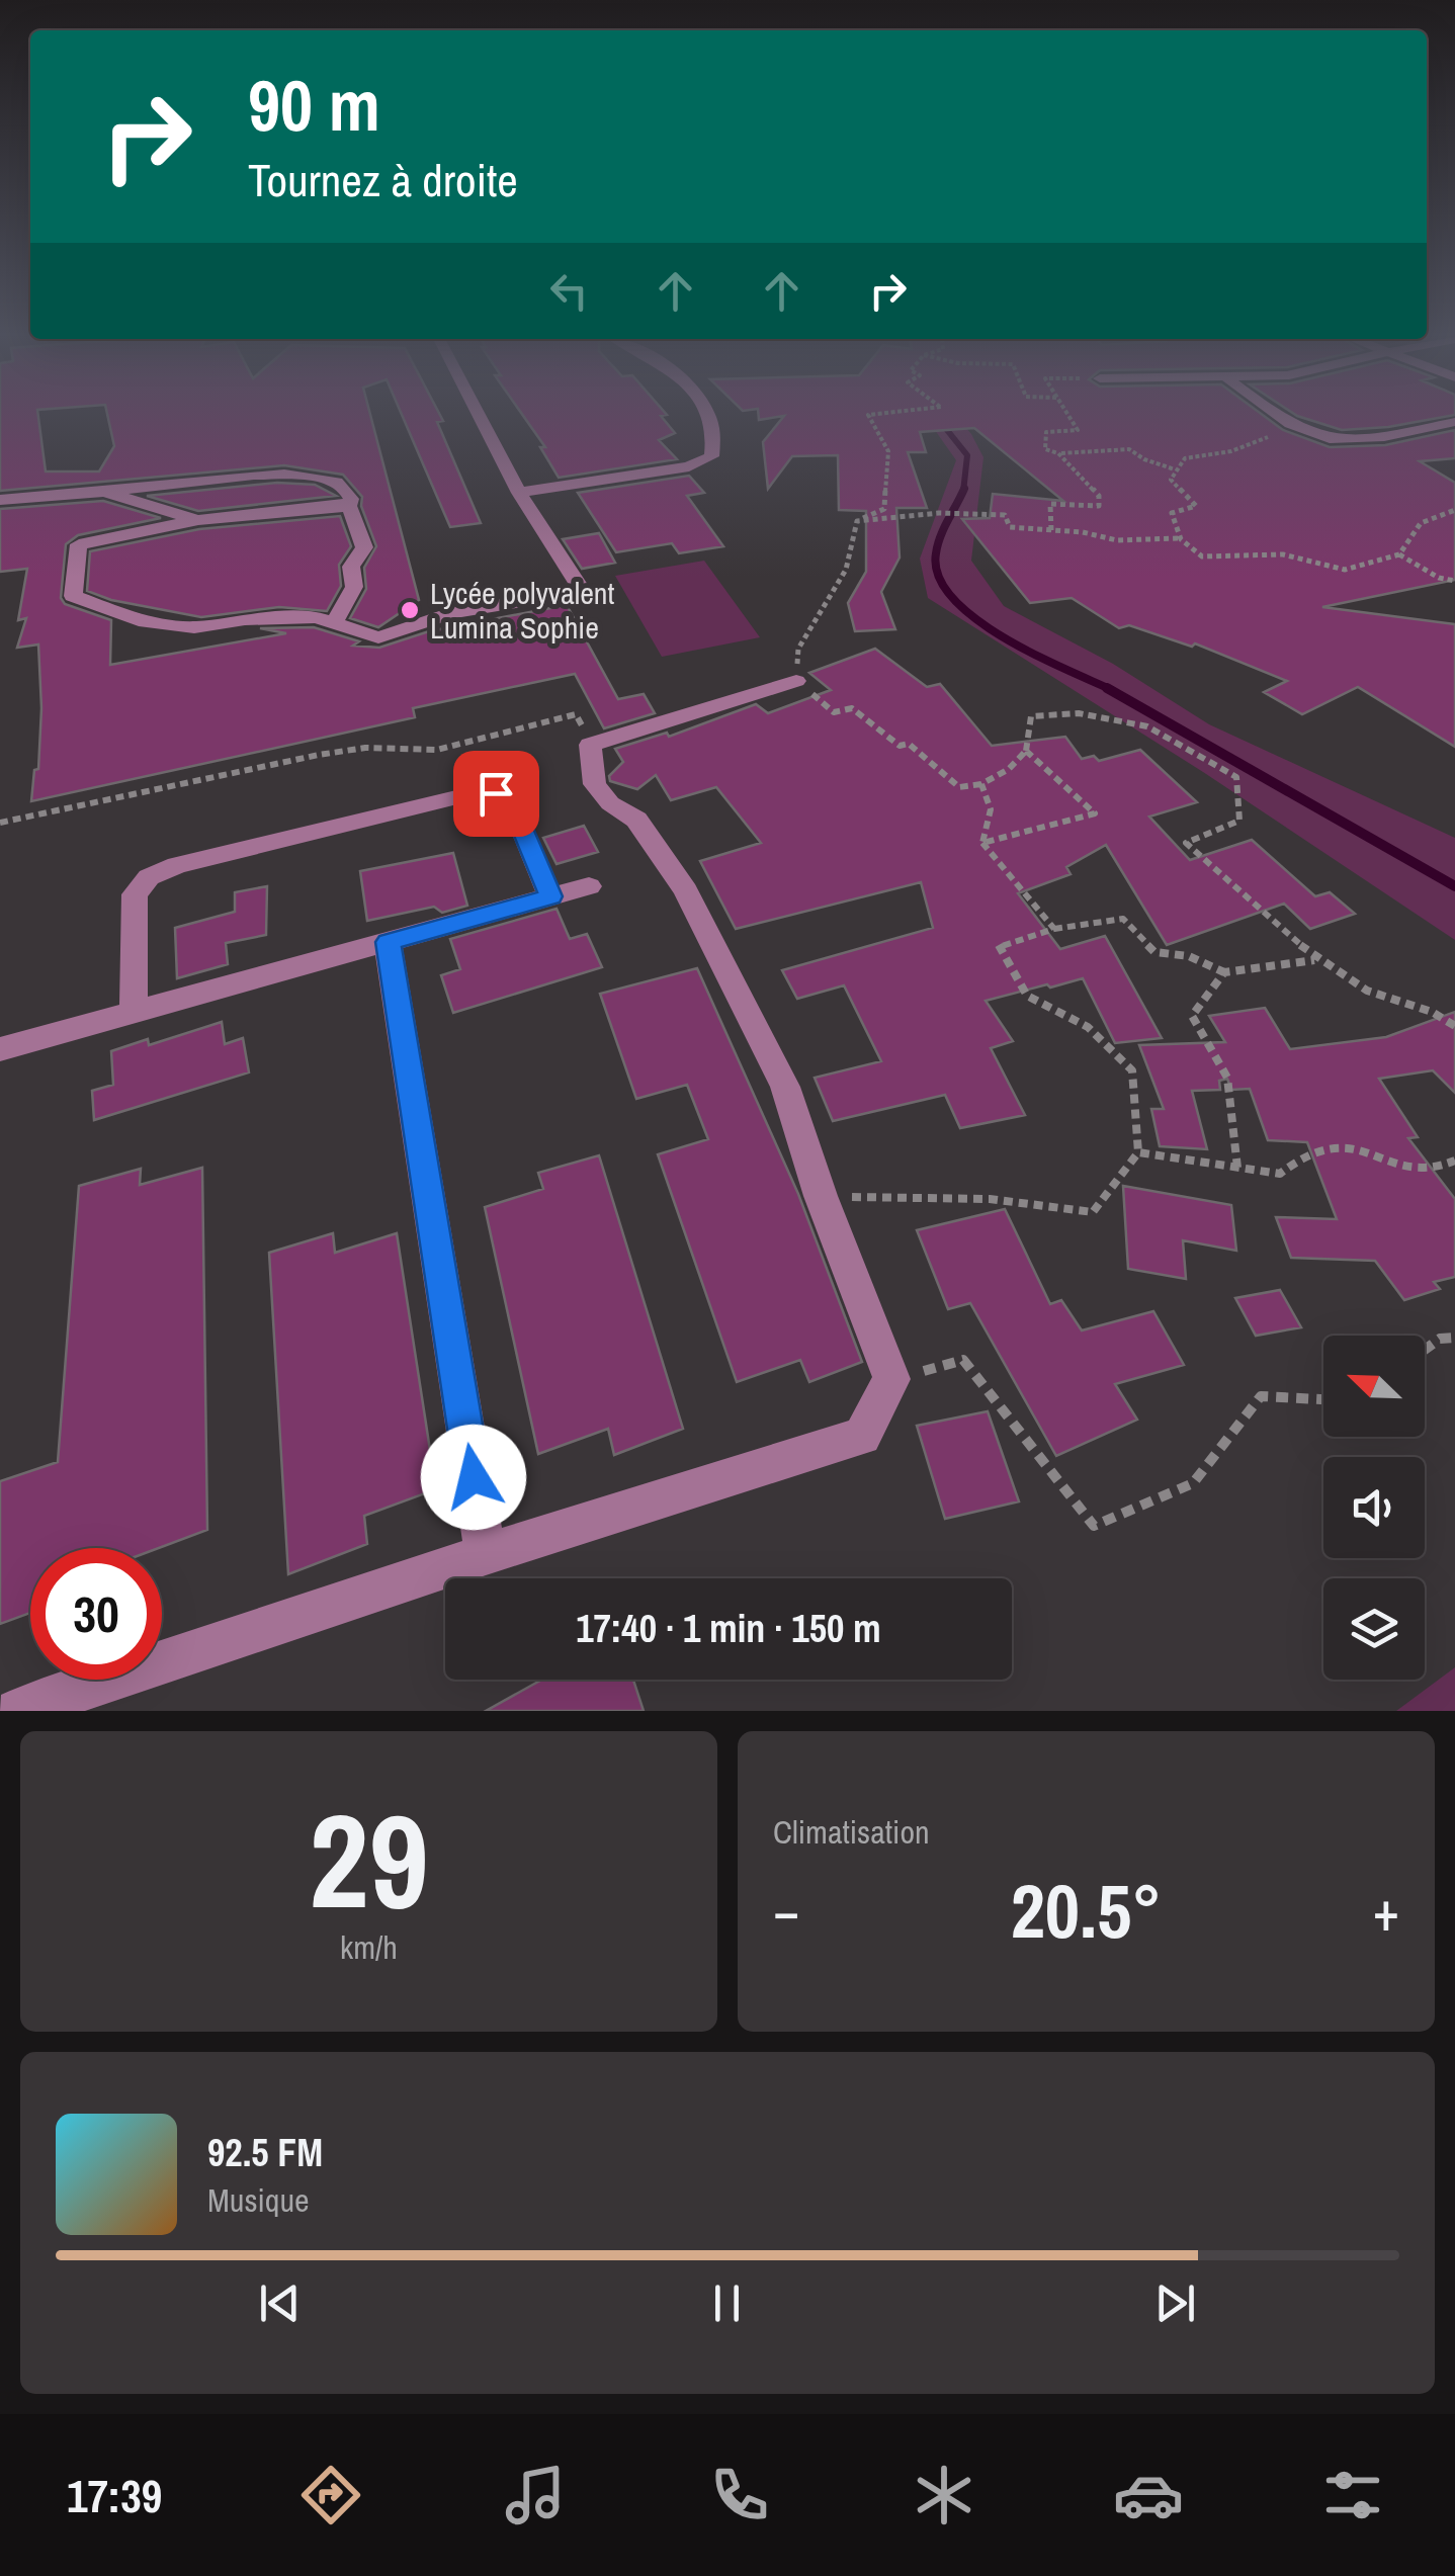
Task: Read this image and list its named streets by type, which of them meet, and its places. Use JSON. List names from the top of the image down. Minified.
{"places":["Lycée polyvalent Lumina Sophie"],"north":"top left","page":{"turn":["90 m","Tournez à droite"],"limit":"30","trip":"17:40 · 1 min · 150 m","tile":[["29","km/h"],"Climatisation"],"heat":["−","20.5°","+"],"song":["92.5 FM","Musique"],"tabs":"17:39"}}
